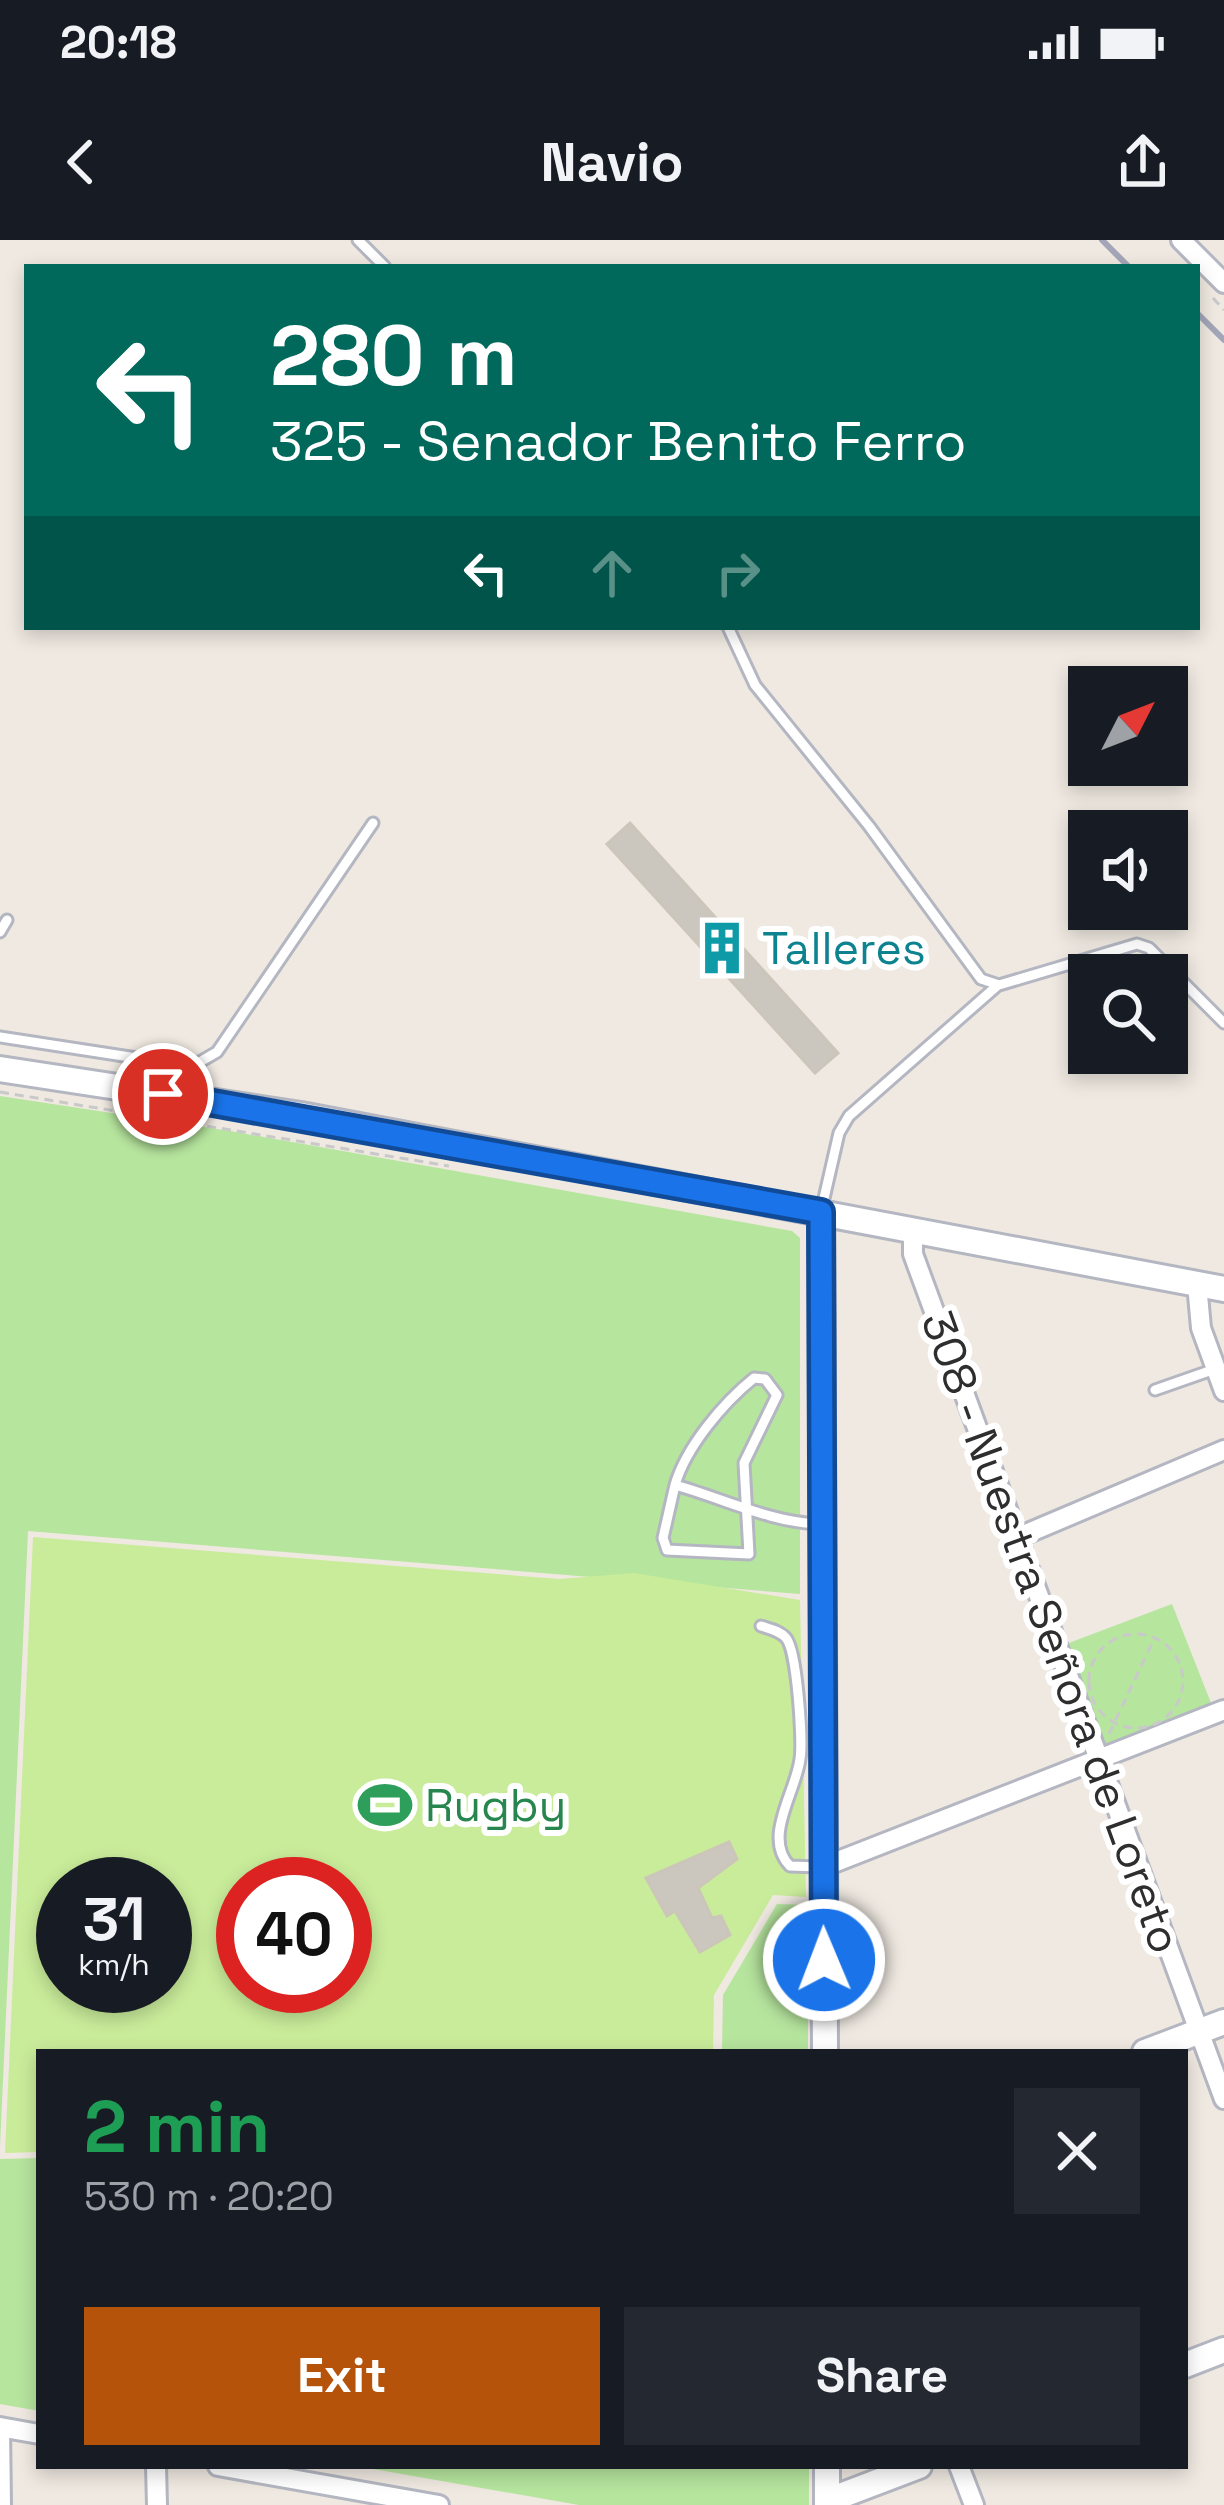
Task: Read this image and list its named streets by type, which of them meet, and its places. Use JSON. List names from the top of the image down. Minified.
{"streets":{"street":["308 - Nuestra Señora de Loreto"]},"places":{"building":["Talleres"],"sports":["Rugby"]},"north":"top right","page":{"status":"20:18","header":"Navio","turn":["280 m","325 - Senador Benito Ferro"],"speed":"31 km/h","limit":"40","heading":["2 min","530 m · 20:20"],"buttons":["Exit","Share"]}}
